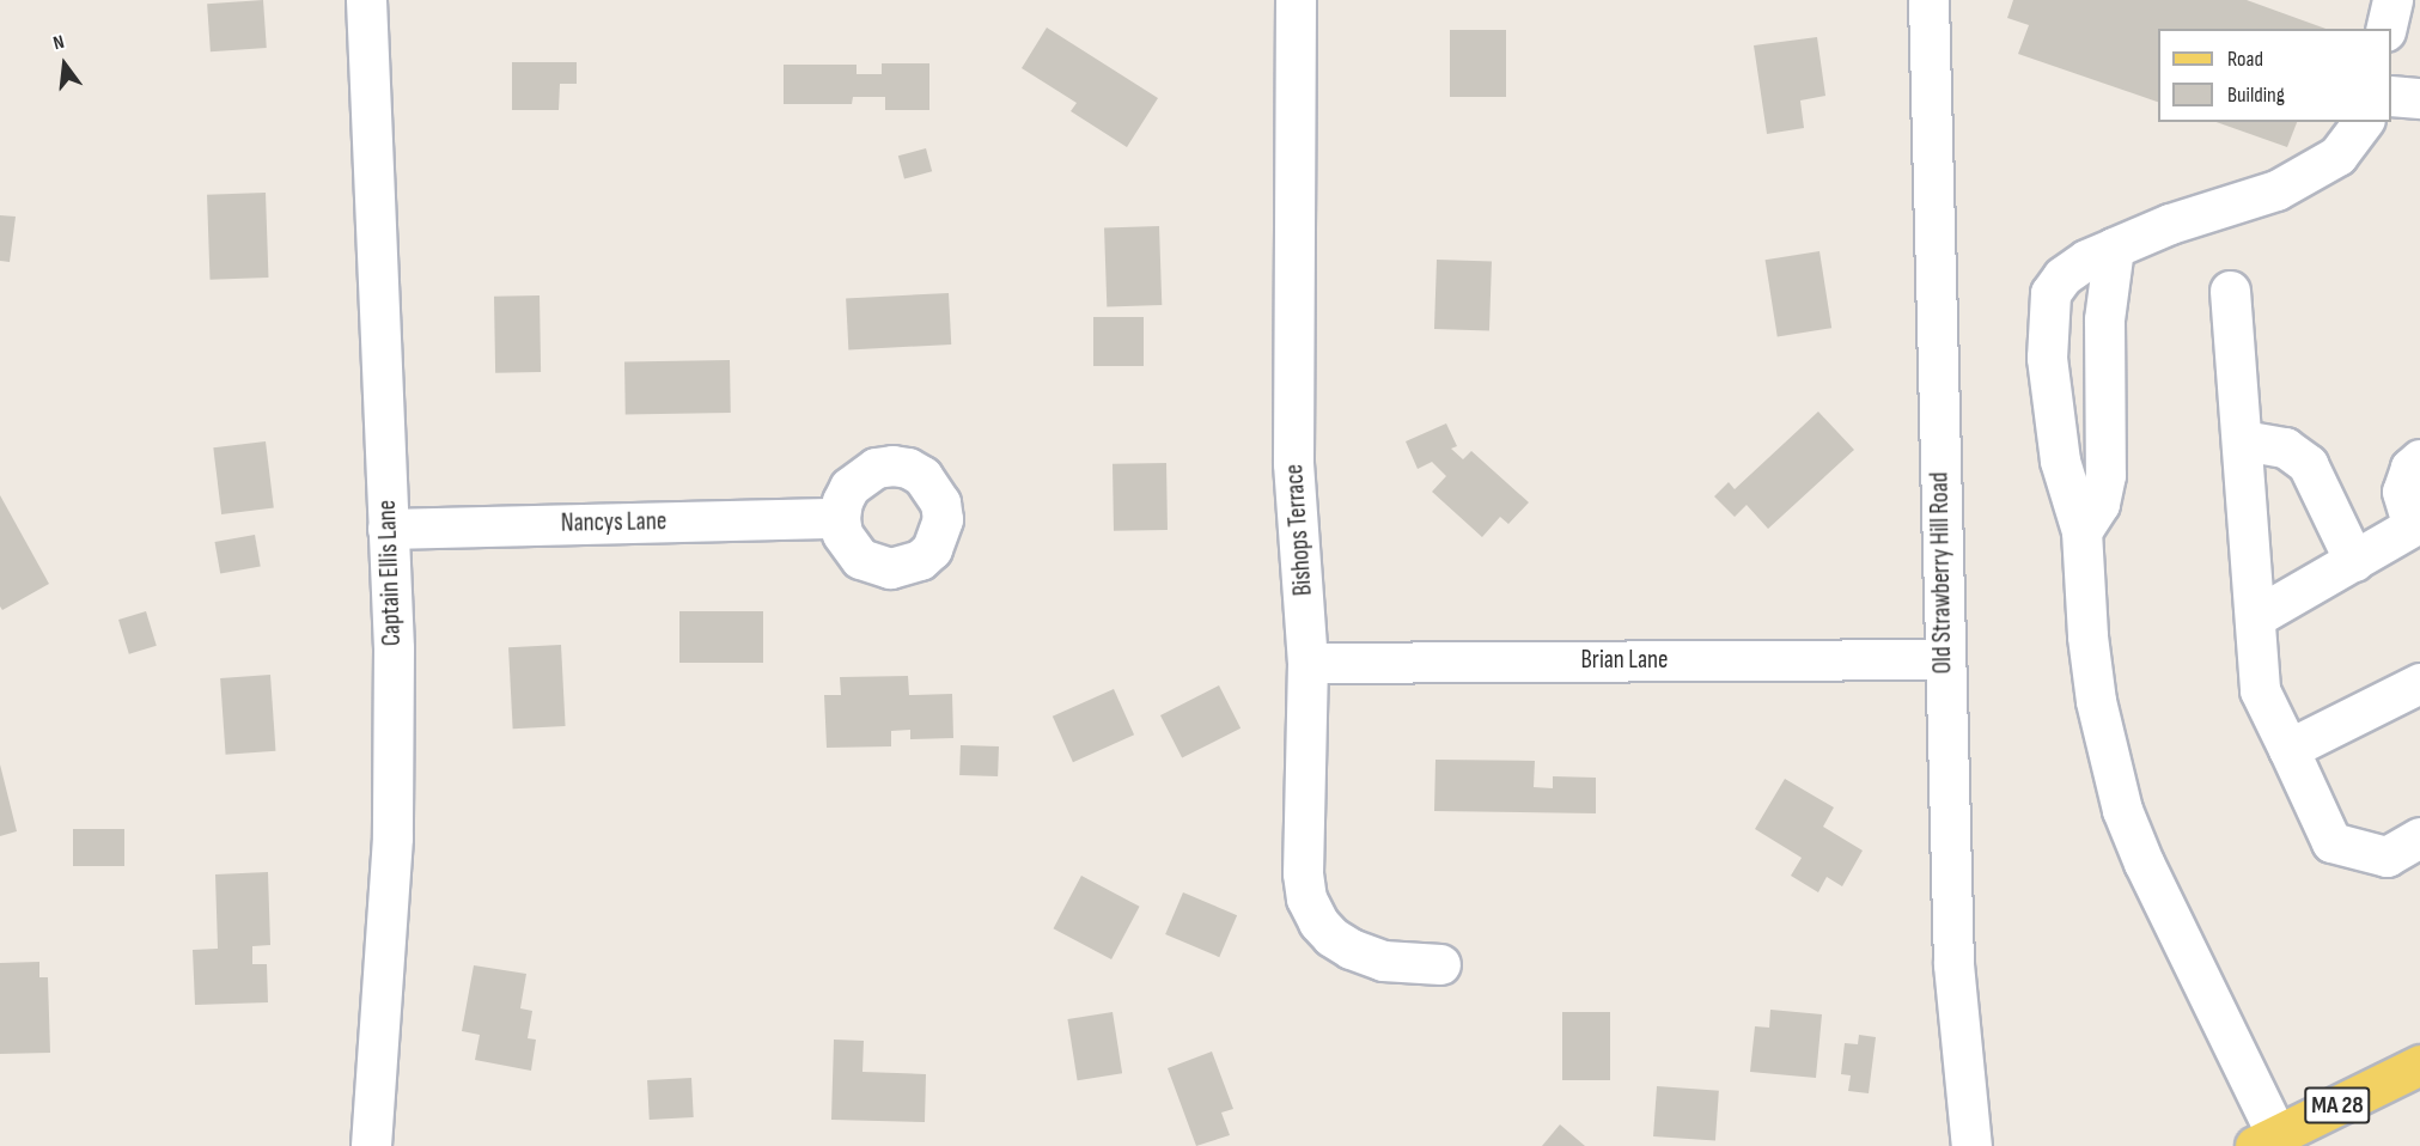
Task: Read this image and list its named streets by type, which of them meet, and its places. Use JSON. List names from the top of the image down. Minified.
{"streets":{"main road":["MA 28"],"street":["Nancys Lane","Bishops Terrace","Captain Ellis Lane","Old Strawberry Hill Road","Brian Lane"]},"crossings":[["Nancys Lane","Captain Ellis Lane"],["Bishops Terrace","Brian Lane"],["Old Strawberry Hill Road","Brian Lane"]],"legend":["Road","Building"],"north":"top"}
